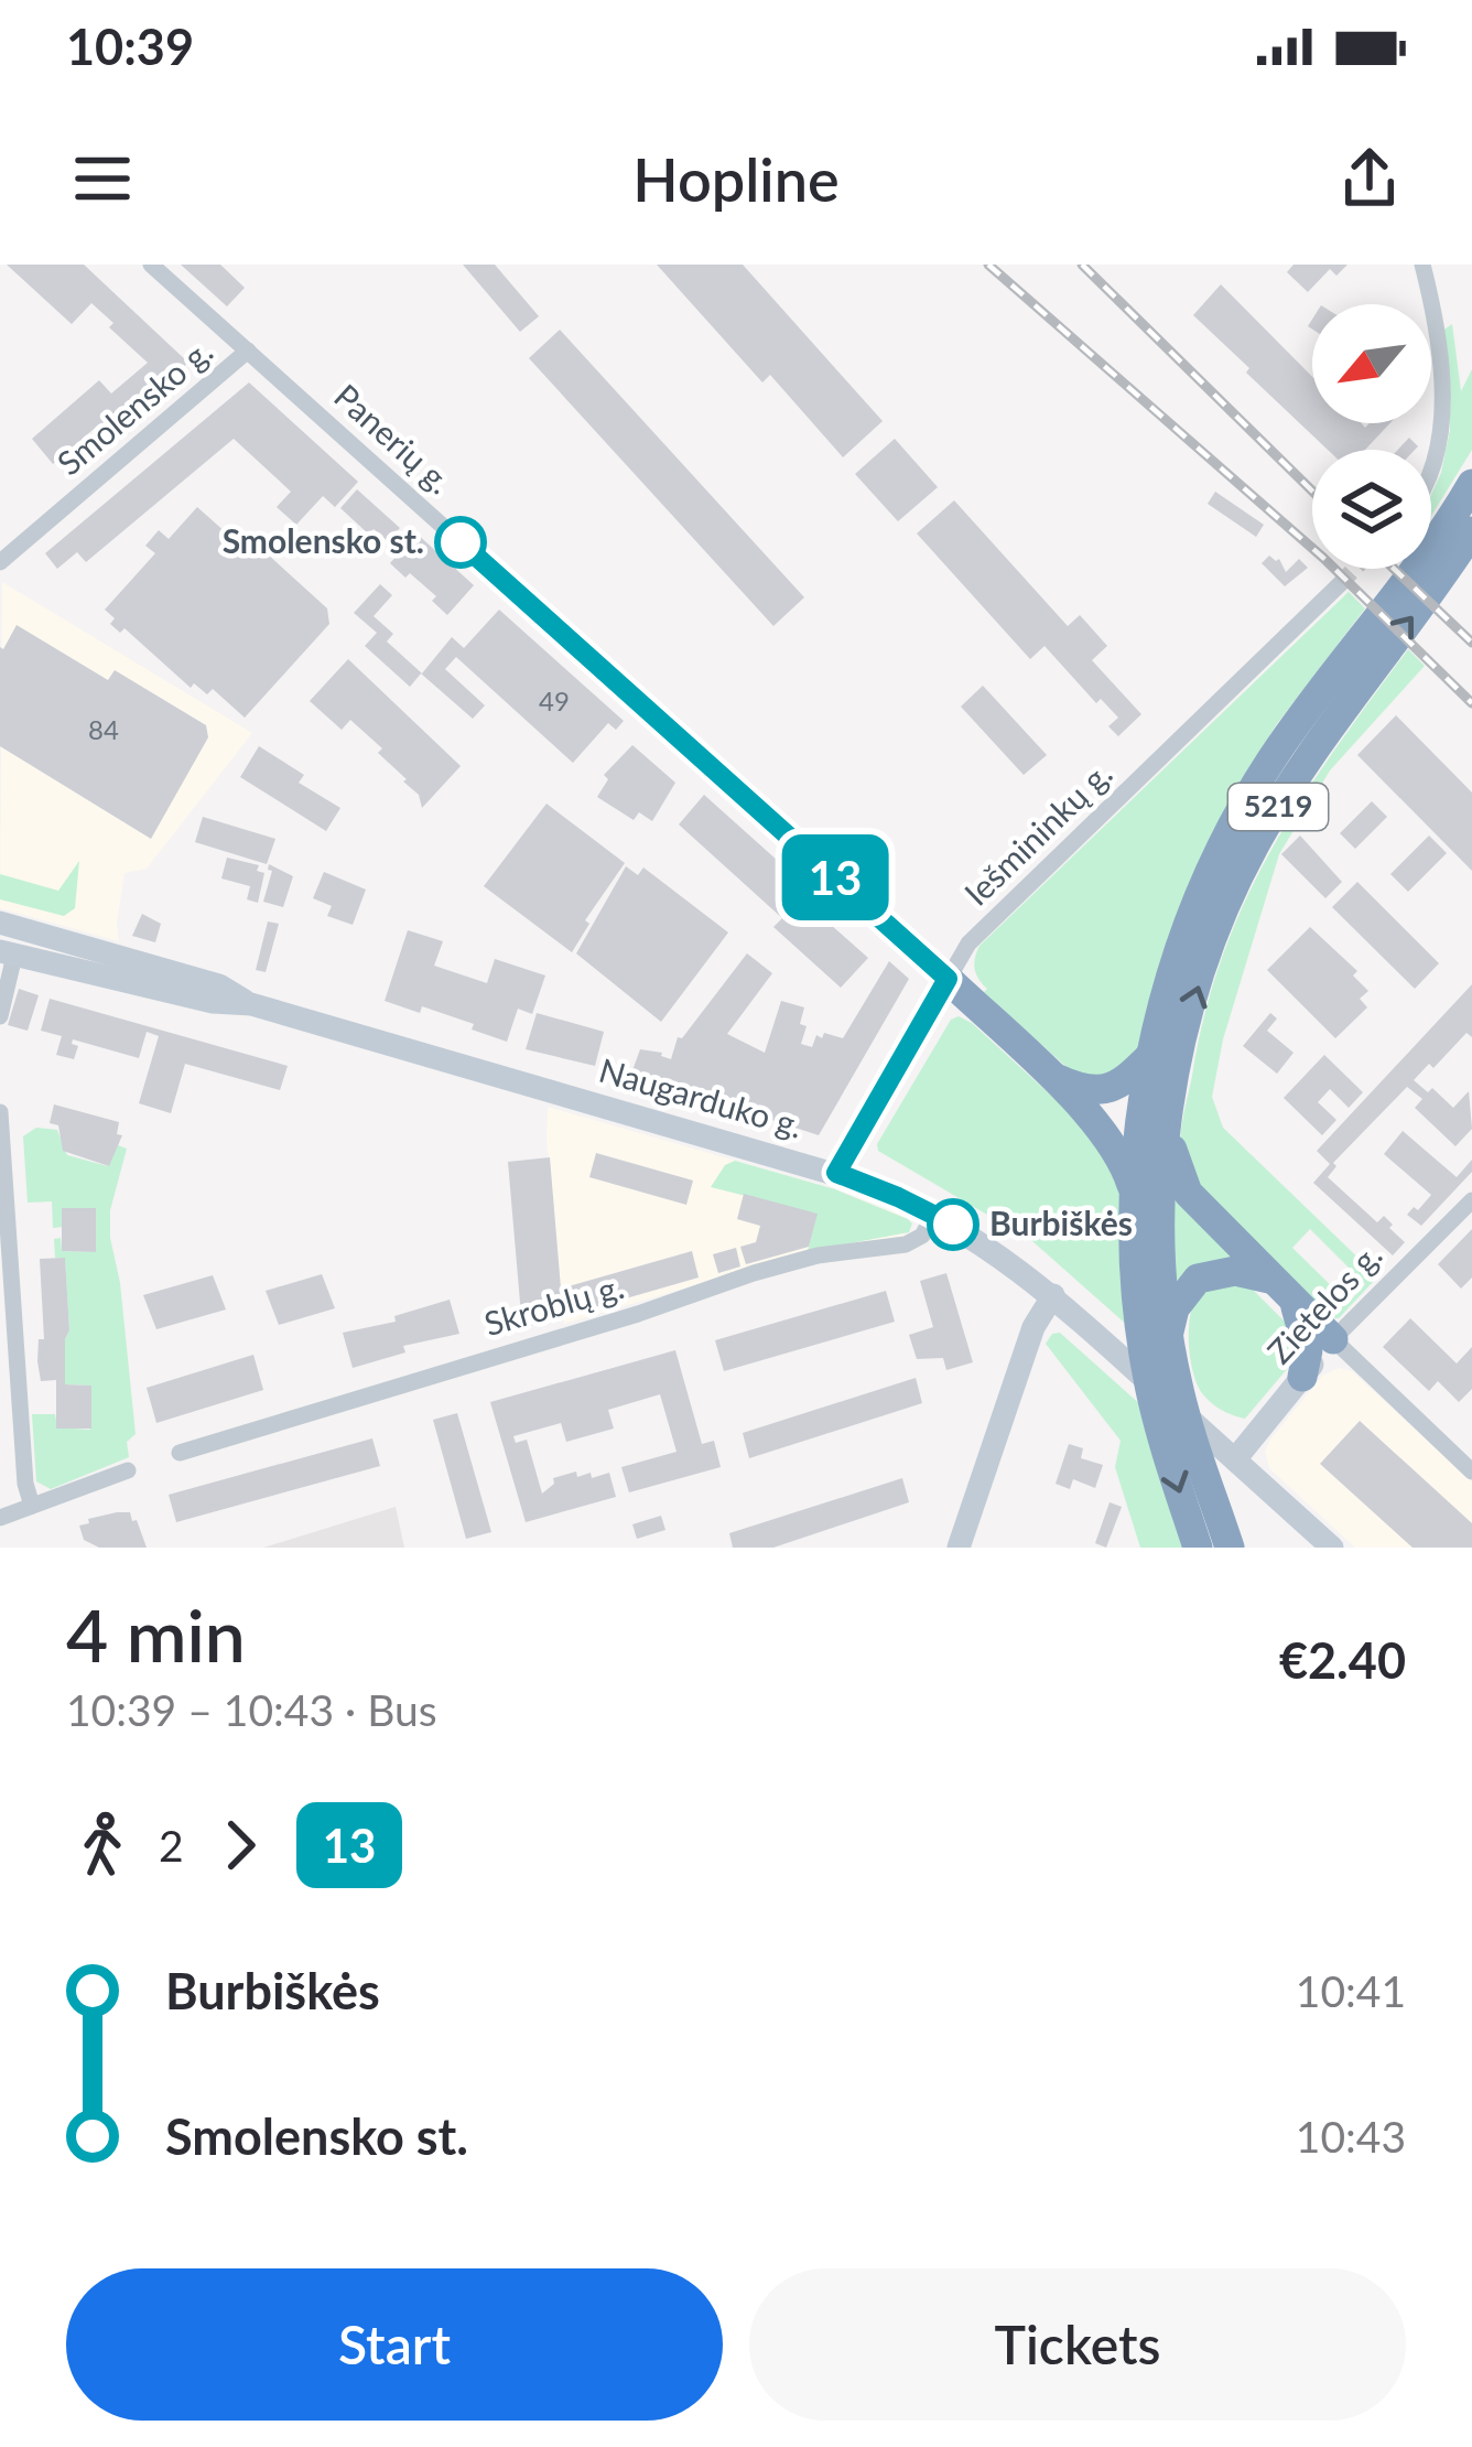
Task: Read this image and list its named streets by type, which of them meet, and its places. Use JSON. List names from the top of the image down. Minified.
{"streets":{"highway":["5219"],"main road":["Naugarduko g.","Zietelos g."],"street":["Smolensko g.","Panerių g.","Iešmininkų g.","Skroblų g."]},"crossings":[["Smolensko g.","Panerių g."],["Panerių g.","Iešmininkų g."],["Iešmininkų g.","Naugarduko g."],["Naugarduko g.","Zietelos g."],["Naugarduko g.","Skroblų g."]],"places":["Smolensko st.","Burbiškės"],"lines":["bus line 13"],"house_numbers":["49","84"],"north":"bottom left","page":{"status":"10:39","header":"Hopline","on_map":"13","heading":["4 min","10:39 – 10:43 · Bus","€2.40"],"legs":["2","13"],"list":[{"name":"Burbiškės","value":"10:41"},{"name":"Smolensko st.","value":"10:43"}],"buttons":["Start","Tickets"]}}
